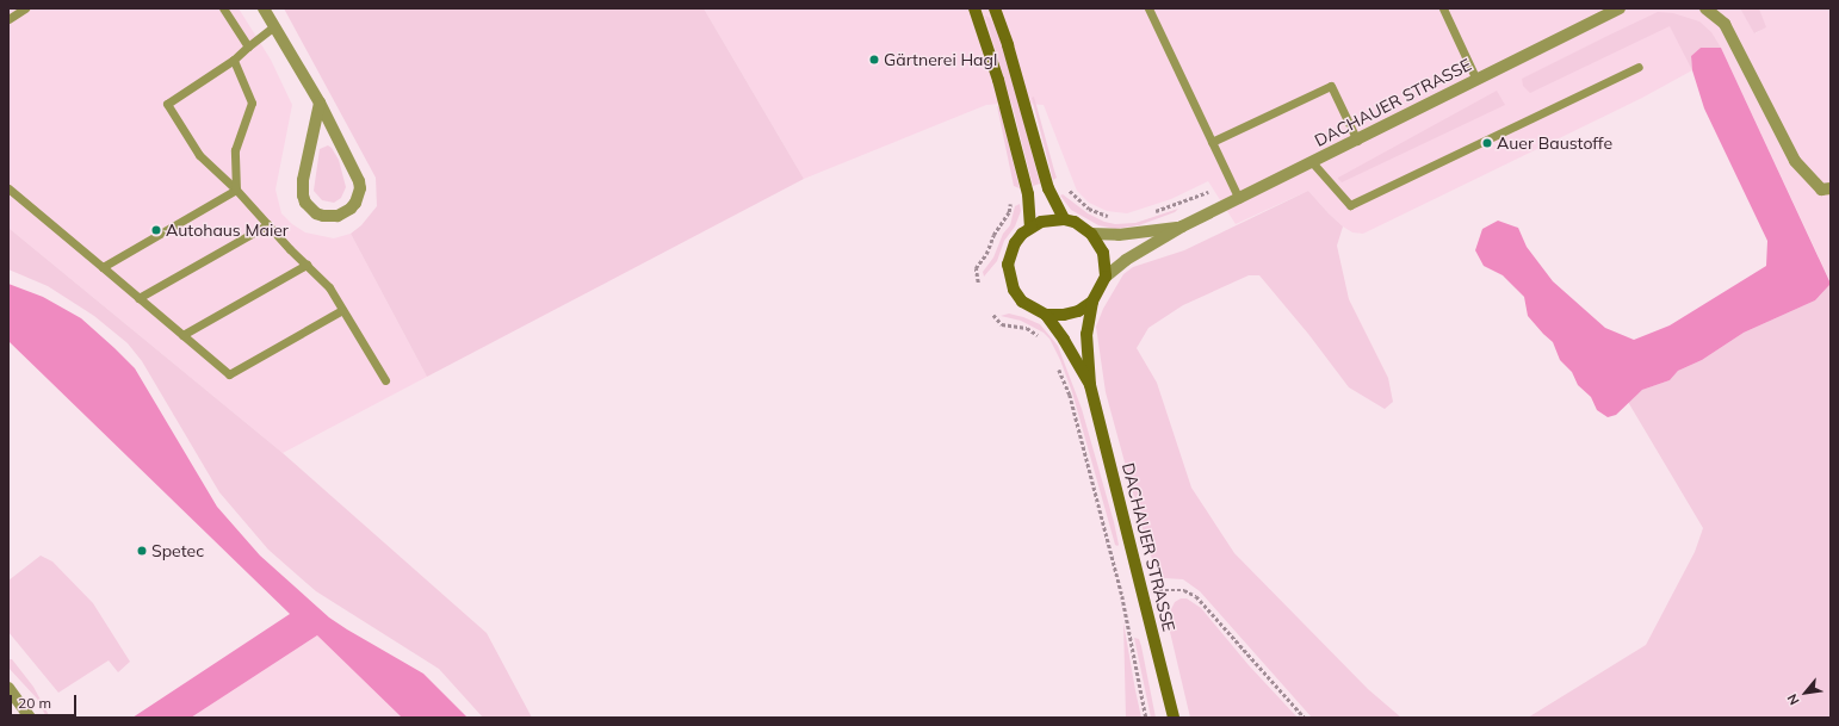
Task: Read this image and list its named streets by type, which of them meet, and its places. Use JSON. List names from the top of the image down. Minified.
{"streets":{"street":["DACHAUER STRASSE"]},"places":["Gärtnerei Hagl","Auer Baustoffe","Autohaus Maier","Spetec"],"scale_bar":"20 m","north":"bottom left"}
